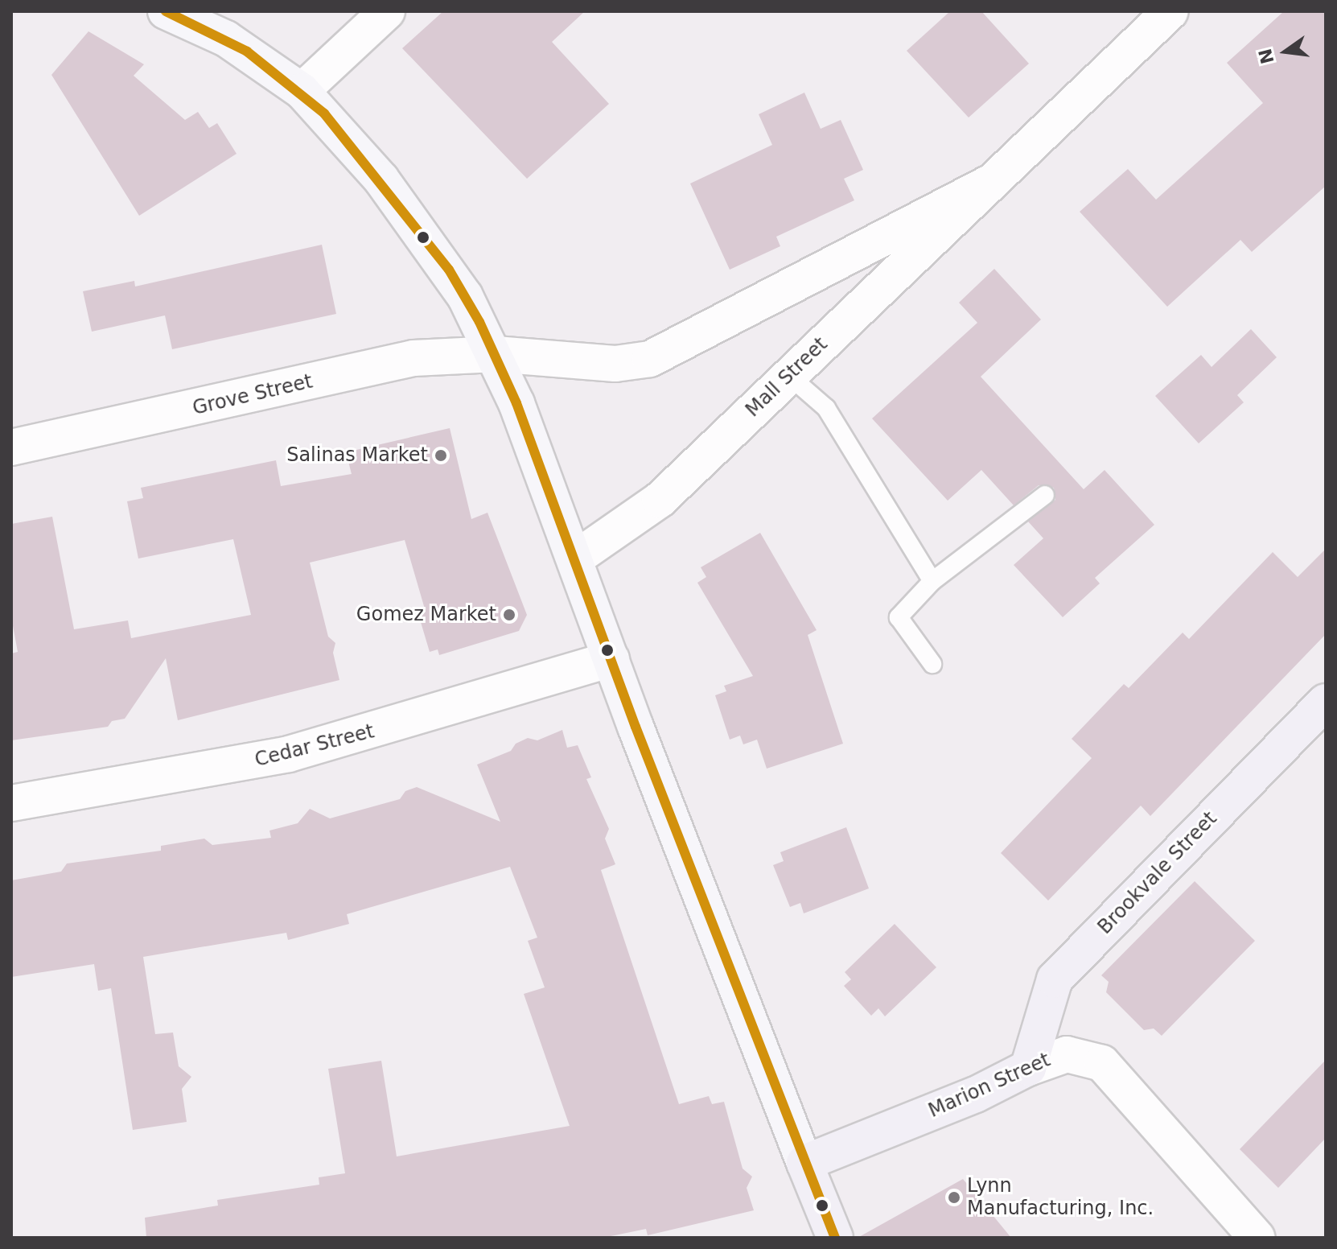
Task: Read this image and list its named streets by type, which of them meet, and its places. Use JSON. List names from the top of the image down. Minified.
{"streets":{"main road":["Brookvale Street","Marion Street"],"street":["Mall Street","Grove Street","Cedar Street"]},"crossings":[["Mall Street","Grove Street"],["Brookvale Street","Marion Street"]],"places":["Salinas Market","Gomez Market","Lynn Manufacturing, Inc."],"north":"left"}
